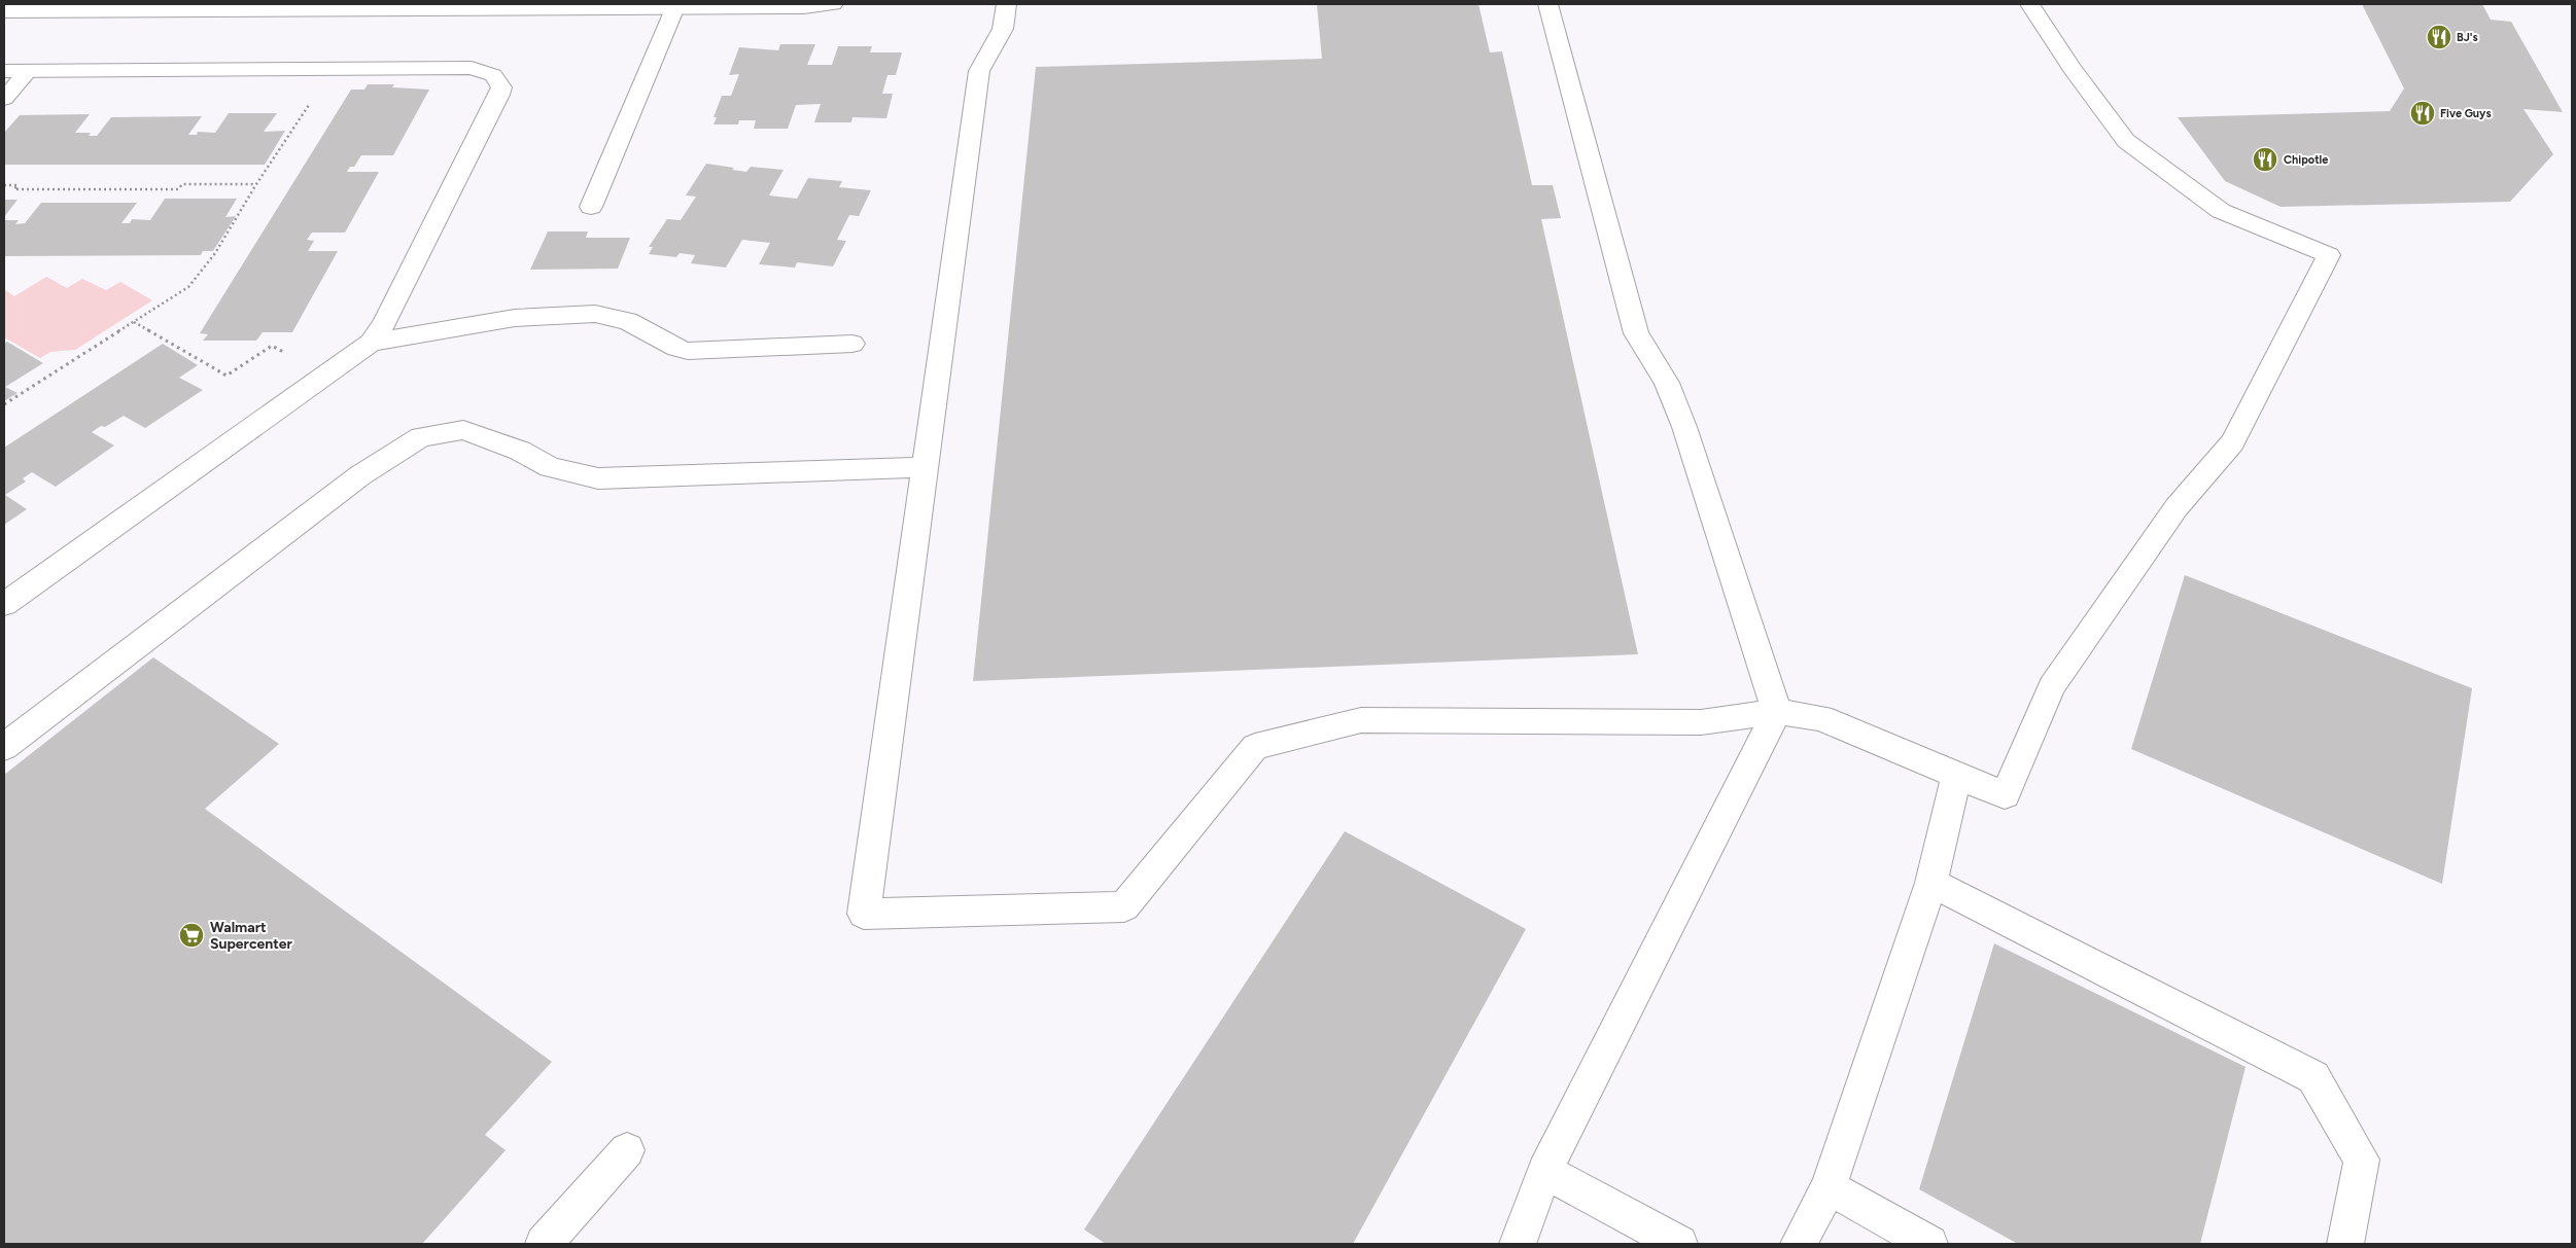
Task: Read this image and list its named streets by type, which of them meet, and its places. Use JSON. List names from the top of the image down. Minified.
{"places":{"restaurant":["BJ's","Five Guys","Chipotle"],"supermarket":["Walmart Supercenter"]}}
